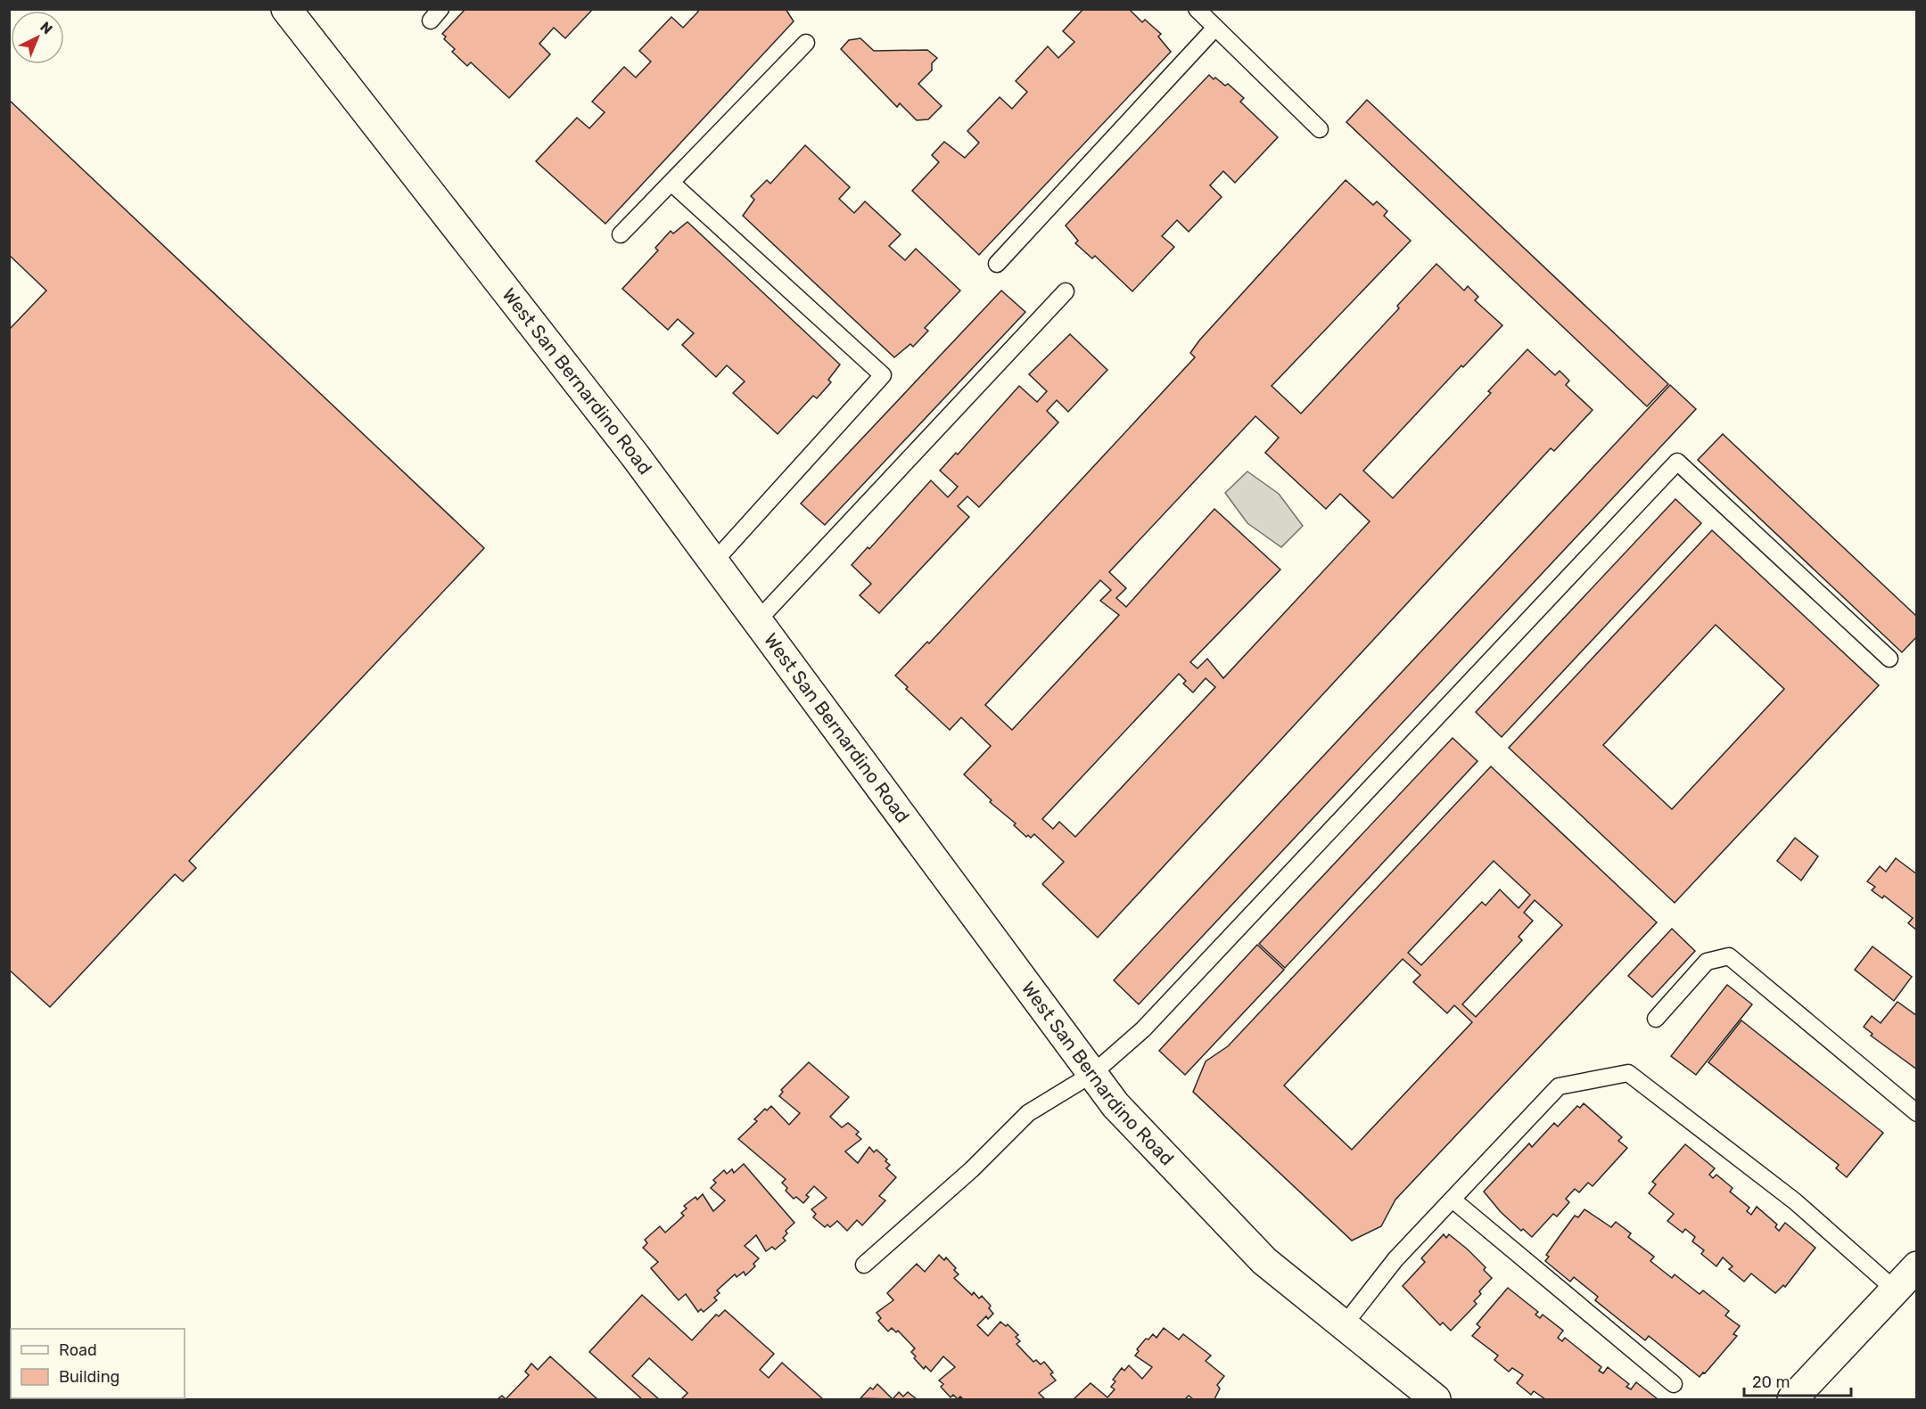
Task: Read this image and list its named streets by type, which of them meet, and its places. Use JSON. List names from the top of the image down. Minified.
{"streets":{"street":["West San Bernardino Road"]},"legend":["Road","Building"],"scale_bar":"20 m","north":"top right"}
